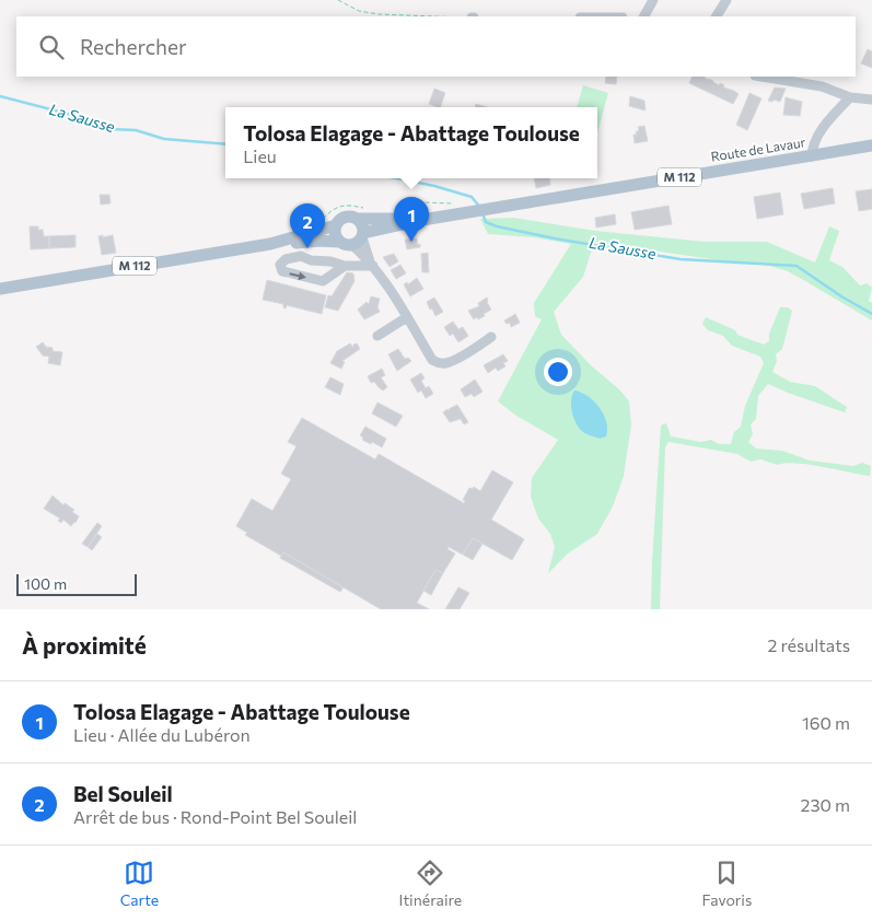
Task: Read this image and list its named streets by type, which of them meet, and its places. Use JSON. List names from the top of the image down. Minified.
{"streets":{"main road":["Route de Lavaur","M 112"]},"crossings":[["Route de Lavaur","M 112"]],"water":["La Sausse"],"scale_bar":"100 m","page":{"search":"Rechercher","popup":["Tolosa Elagage - Abattage Toulouse","Lieu"],"pins":["1","2"],"scale":"100 m","heading":["À proximité","2 résultats"],"list":[{"mark":"1","name":"Tolosa Elagage - Abattage Toulouse","note":"Lieu · Allée du Lubéron","value":"160 m"},{"mark":"2","name":"Bel Souleil","note":"Arrêt de bus · Rond-Point Bel Souleil","value":"230 m"}],"nav":["Carte","Itinéraire","Favoris"]}}
